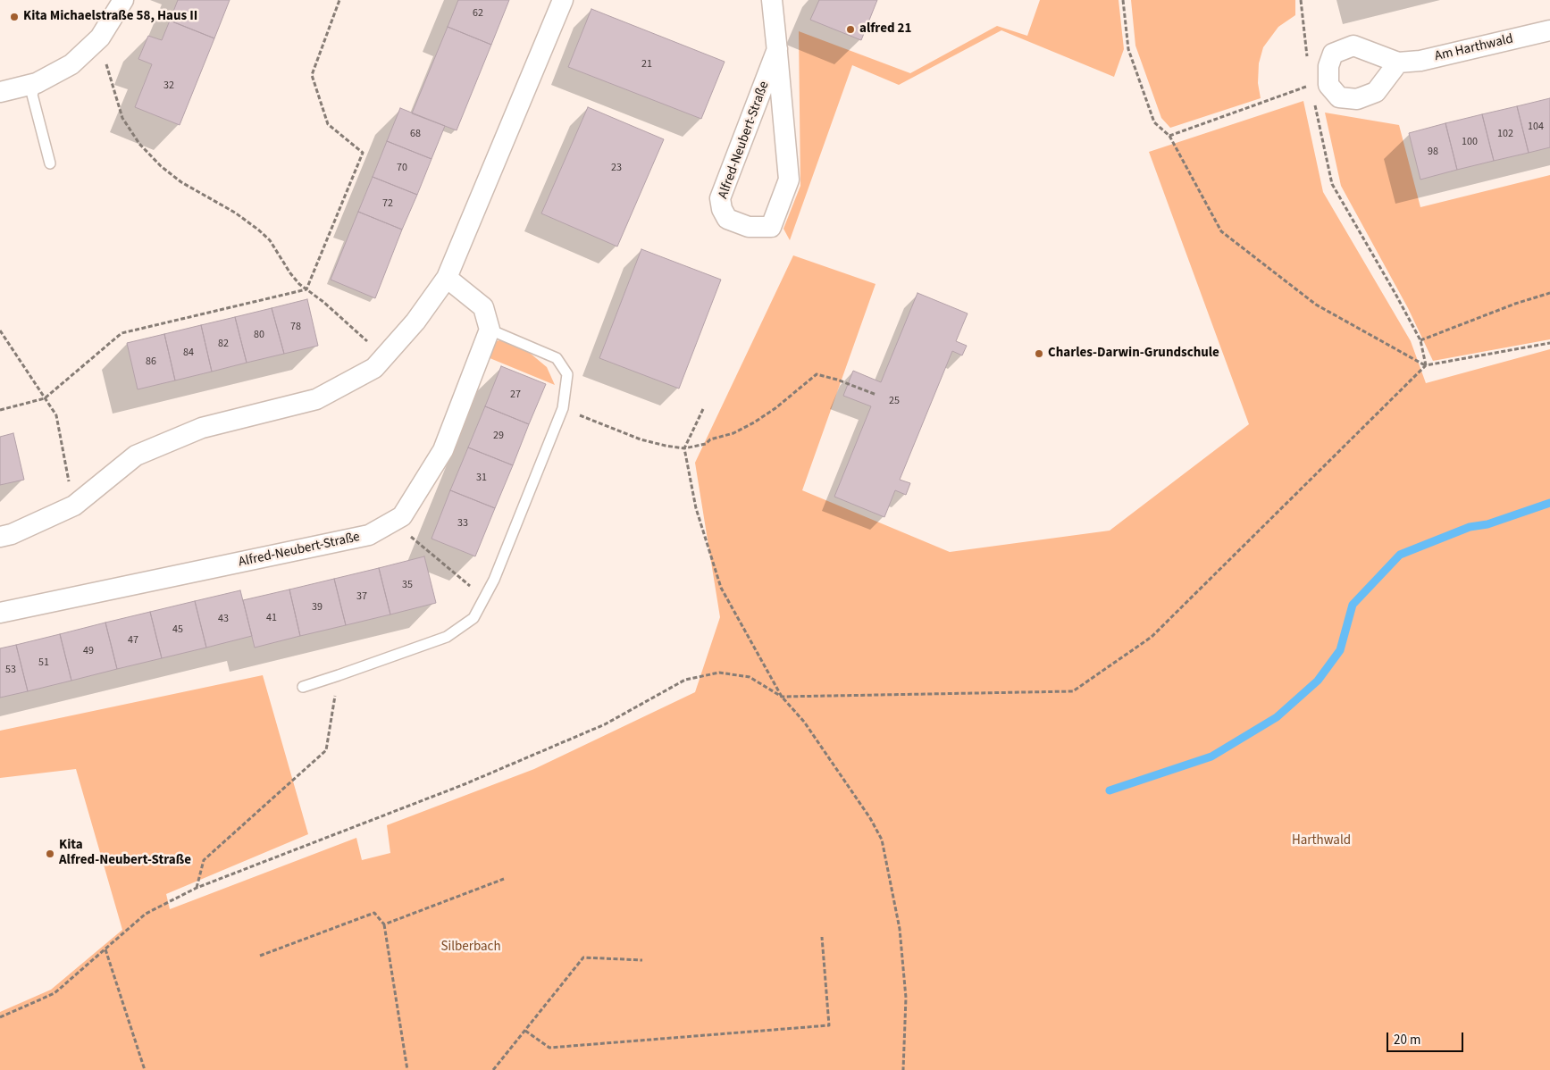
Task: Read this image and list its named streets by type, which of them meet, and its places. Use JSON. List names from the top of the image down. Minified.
{"streets":{"street":["Am Harthwald","Alfred-Neubert-Straße"]},"parks":["Harthwald","Silberbach"],"places":["Kita Michaelstraße 58, Haus II","alfred 21","Charles-Darwin-Grundschule","Kita Alfred-Neubert-Straße"],"house_numbers":["62","21","32","104","68","102","100","98","70","23","72","78","80","82","84","86","27","25","29","31","33","35","37","39","41","43","45","47","49","51","53"],"scale_bar":"20 m"}
